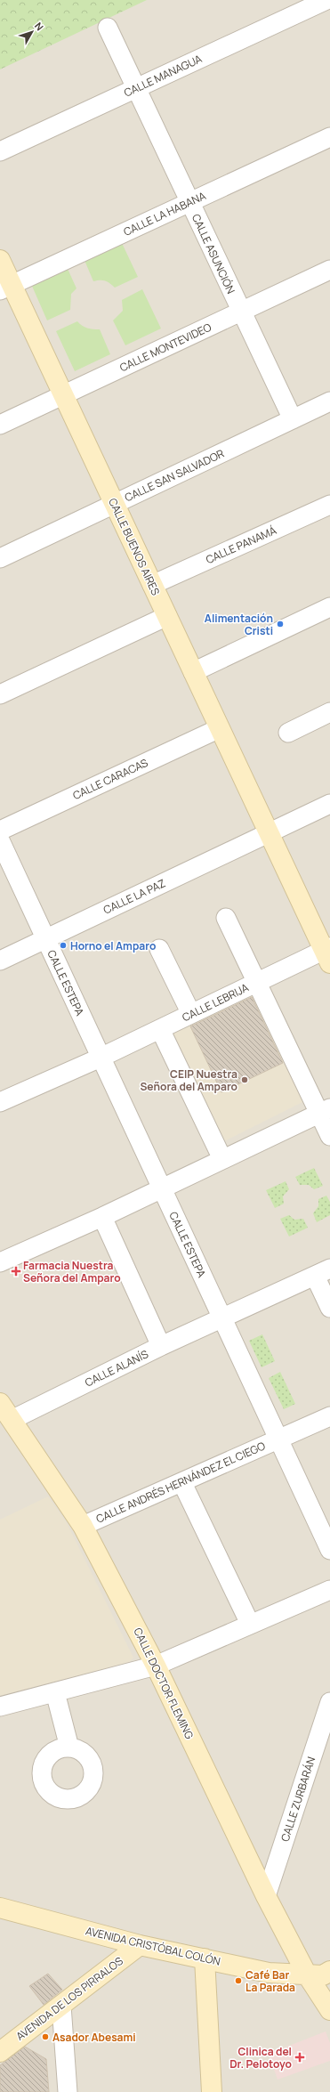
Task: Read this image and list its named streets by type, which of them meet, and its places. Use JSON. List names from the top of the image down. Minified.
{"streets":{"street":["CALLE MANAGUA","CALLE LA HABANA","CALLE ASUNCIÓN","CALLE MONTEVIDEO","CALLE SAN SALVADOR","CALLE PANAMÁ","CALLE BUENOS AIRES","CALLE CARACAS","CALLE LA PAZ","CALLE ESTEPA","CALLE LEBRIJA","CALLE ALANÍS","CALLE ANDRÉS HERNÁNDEZ EL CIEGO","CALLE DOCTOR FLEMING","CALLE ZURBARÁN","AVENIDA CRISTÓBAL COLÓN","AVENIDA DE LOS PIRRALOS"]},"crossings":[["CALLE MANAGUA","CALLE ASUNCIÓN"],["CALLE LA HABANA","CALLE ASUNCIÓN"],["CALLE LA HABANA","CALLE BUENOS AIRES"],["CALLE ASUNCIÓN","CALLE MONTEVIDEO"],["CALLE ASUNCIÓN","CALLE SAN SALVADOR"],["CALLE MONTEVIDEO","CALLE BUENOS AIRES"],["CALLE SAN SALVADOR","CALLE BUENOS AIRES"],["CALLE PANAMÁ","CALLE BUENOS AIRES"],["CALLE BUENOS AIRES","CALLE CARACAS"],["CALLE BUENOS AIRES","CALLE LA PAZ"],["CALLE BUENOS AIRES","CALLE LEBRIJA"],["CALLE LA PAZ","CALLE ESTEPA"],["CALLE ESTEPA","CALLE LEBRIJA"],["CALLE ESTEPA","CALLE ALANÍS"],["CALLE ESTEPA","CALLE ANDRÉS HERNÁNDEZ EL CIEGO"],["CALLE ALANÍS","CALLE DOCTOR FLEMING"],["CALLE ANDRÉS HERNÁNDEZ EL CIEGO","CALLE DOCTOR FLEMING"],["CALLE DOCTOR FLEMING","CALLE ZURBARÁN"],["CALLE DOCTOR FLEMING","AVENIDA CRISTÓBAL COLÓN"],["AVENIDA CRISTÓBAL COLÓN","AVENIDA DE LOS PIRRALOS"]],"places":{"other":["Alimentación Cristi","Horno el Amparo","CEIP Nuestra Señora del Amparo","Café Bar La Parada","Asador Abesami"],"health":["Farmacia Nuestra Señora del Amparo","Clinica del Dr. Pelotoyo"]},"north":"top right"}
